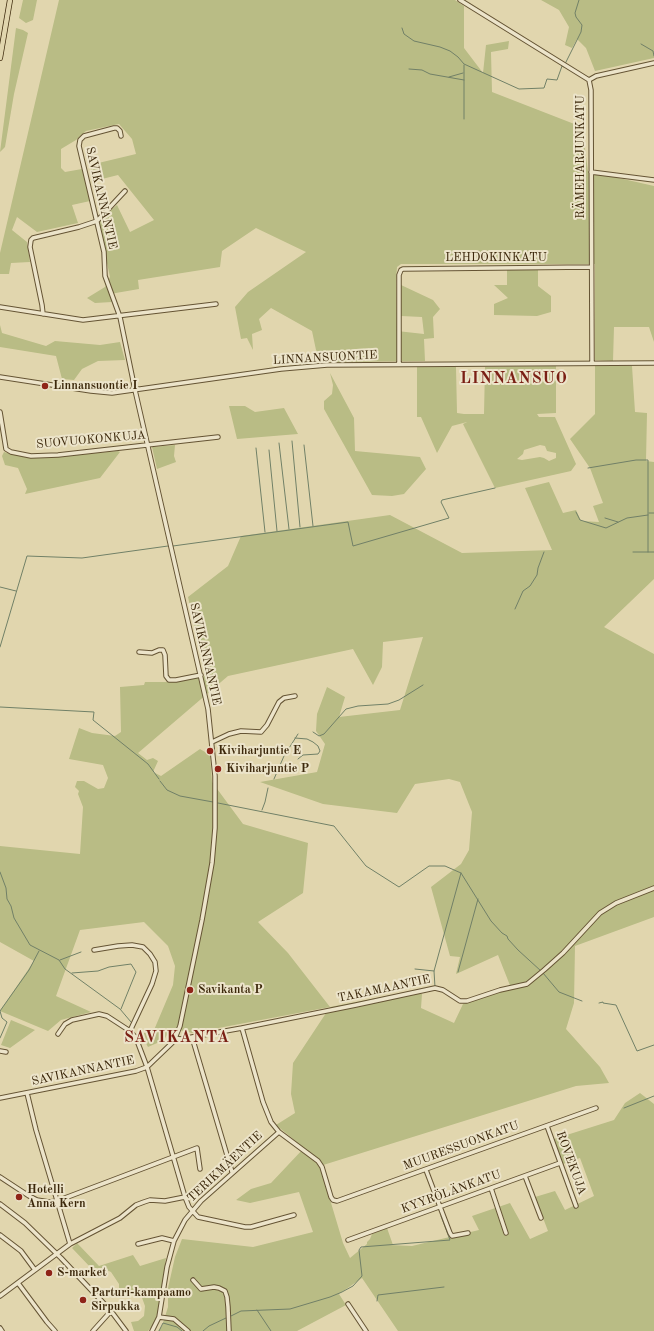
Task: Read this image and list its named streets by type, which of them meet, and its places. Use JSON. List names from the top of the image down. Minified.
{"streets":{"street":["RÄMEHARJUNKATU","SAVIKANNANTIE","LEHDOKINKATU","LINNANSUONTIE","SUOVUOKONKUJA","TAKAMAANTIE","MUURESSUONKATU","ROVEKUJA","TERIKMÄENTIE","KYYRÖLÄNKATU"]},"crossings":[["RÄMEHARJUNKATU","LEHDOKINKATU"],["RÄMEHARJUNKATU","LINNANSUONTIE"],["SAVIKANNANTIE","LINNANSUONTIE"],["SAVIKANNANTIE","SUOVUOKONKUJA"],["SAVIKANNANTIE","TAKAMAANTIE"],["LEHDOKINKATU","LINNANSUONTIE"],["MUURESSUONKATU","ROVEKUJA"],["MUURESSUONKATU","TERIKMÄENTIE"],["ROVEKUJA","KYYRÖLÄNKATU"]],"districts":["LINNANSUO","SAVIKANTA"],"places":["Linnansuontie I","Kiviharjuntie E","Kiviharjuntie P","Savikanta P","Hotelli Anna Kern","S-market","Parturi-kampaamo Sirpukka"]}
